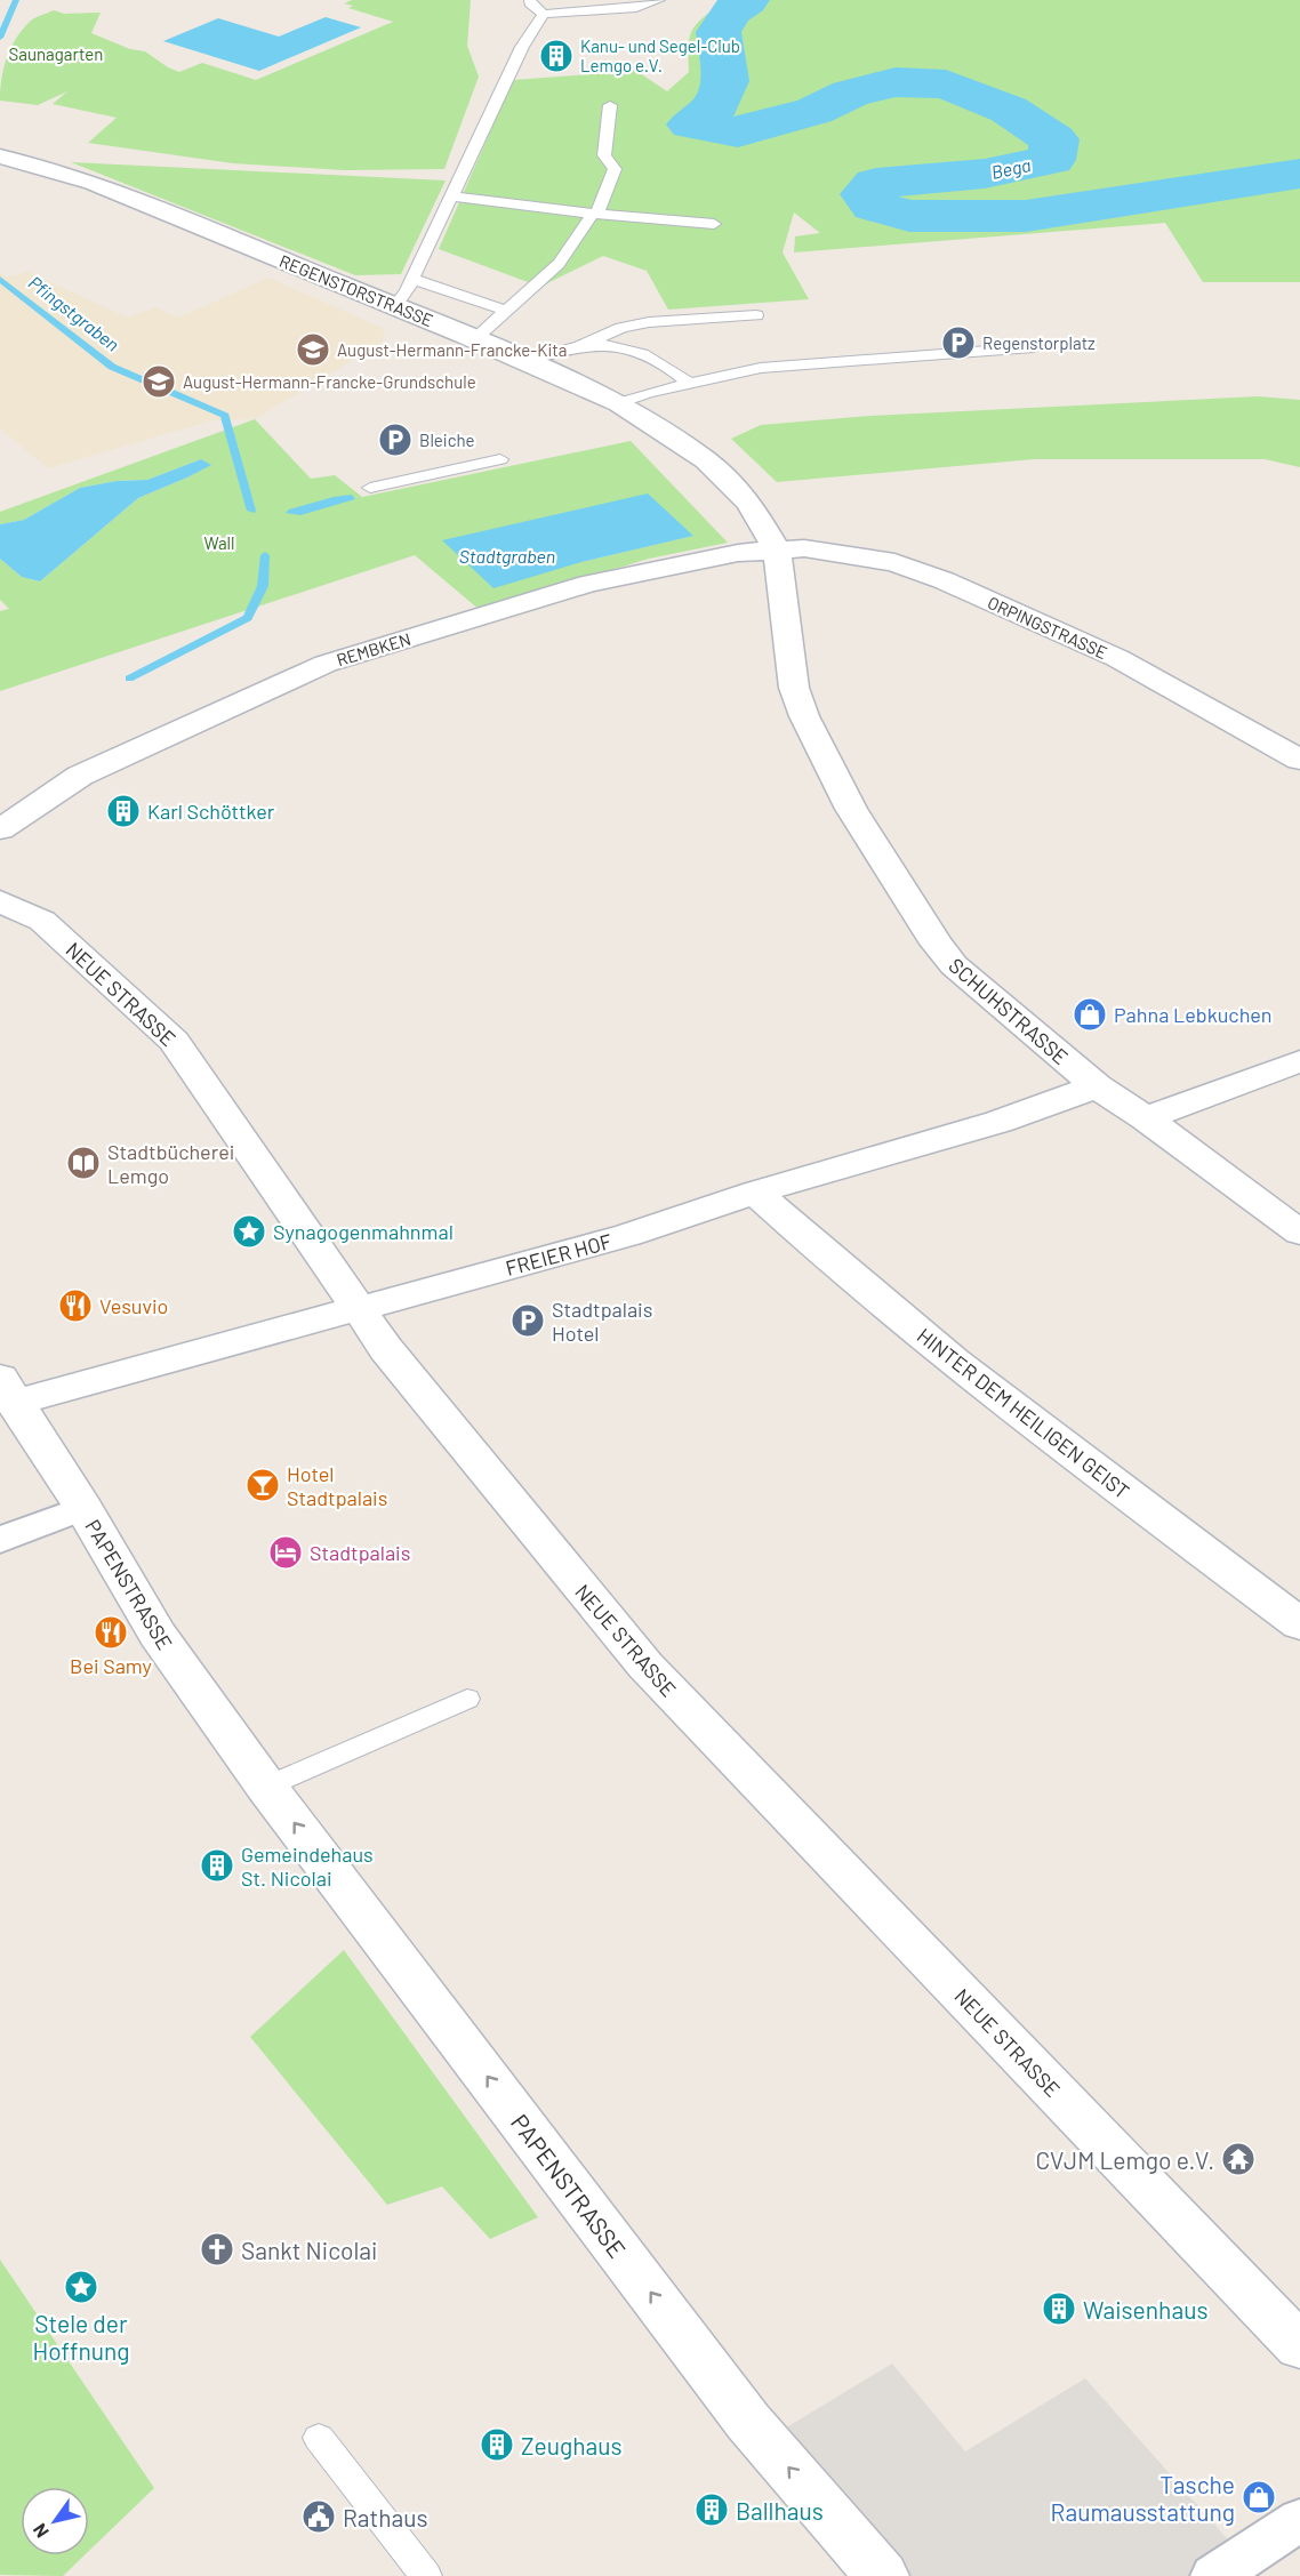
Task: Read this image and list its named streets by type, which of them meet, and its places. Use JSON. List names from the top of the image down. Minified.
{"streets":{"street":["REGENSTORSTRASSE","ORPINGSTRASSE","REMBKEN","NEUE STRASSE","SCHUHSTRASSE","FREIER HOF","HINTER DEM HEILIGEN GEIST","PAPENSTRASSE"]},"crossings":[["REGENSTORSTRASSE","ORPINGSTRASSE"],["REGENSTORSTRASSE","REMBKEN"],["REGENSTORSTRASSE","SCHUHSTRASSE"],["ORPINGSTRASSE","REMBKEN"],["ORPINGSTRASSE","SCHUHSTRASSE"],["REMBKEN","SCHUHSTRASSE"],["NEUE STRASSE","FREIER HOF"],["SCHUHSTRASSE","FREIER HOF"],["FREIER HOF","HINTER DEM HEILIGEN GEIST"],["FREIER HOF","PAPENSTRASSE"]],"one_way":["PAPENSTRASSE"],"water":["Bega","Pfingstgraben","Stadtgraben"],"parks":["Saunagarten","Wall"],"places":{"building":["Kanu- und Segel-Club Lemgo e.V.","Karl Schöttker","Gemeindehaus St. Nicolai","Waisenhaus","Zeughaus","Ballhaus"],"parking":["Regenstorplatz","Bleiche","Stadtpalais Hotel"],"school or university":["August-Hermann-Francke-Kita","August-Hermann-Francke-Grundschule"],"shop":["Pahna Lebkuchen","Tasche Raumausstattung"],"library":["Stadtbücherei Lemgo"],"place":["Synagogenmahnmal","Stele der Hoffnung"],"restaurant":["Vesuvio","Bei Samy"],"bar":["Hotel Stadtpalais"],"hotel":["Stadtpalais"],"temple":["CVJM Lemgo e.V."],"church":["Sankt Nicolai"],"public building":["Rathaus"]},"north":"bottom left"}
